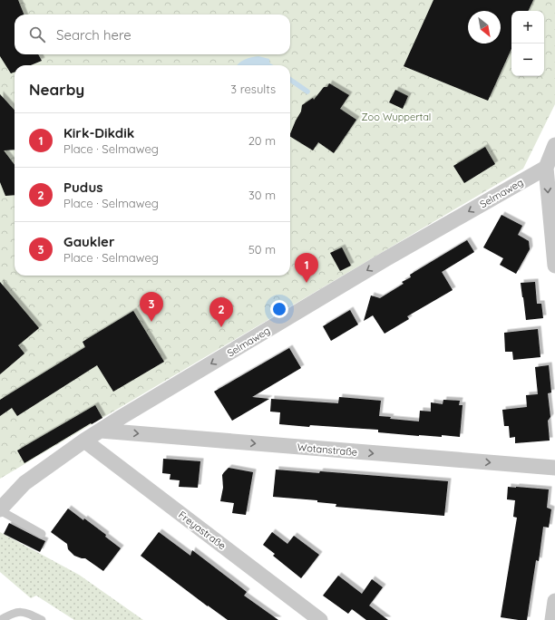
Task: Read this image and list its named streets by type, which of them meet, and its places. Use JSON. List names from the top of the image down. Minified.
{"streets":{"street":["Selmaweg","Wotanstraße","Freyastraße"]},"crossings":[["Selmaweg","Wotanstraße"],["Selmaweg","Freyastraße"]],"one_way":["Selmaweg","Wotanstraße"],"parks":["Zoo Wuppertal"],"north":"bottom right","page":{"map_buttons":["+","−"],"search":"Search here","heading":["Nearby","3 results"],"list":[{"mark":"1","name":"Kirk-Dikdik","note":"Place · Selmaweg","value":"20 m"},{"mark":"2","name":"Pudus","note":"Place · Selmaweg","value":"30 m"},{"mark":"3","name":"Gaukler","note":"Place · Selmaweg","value":"50 m"}],"pins":["1","3","2"]}}
